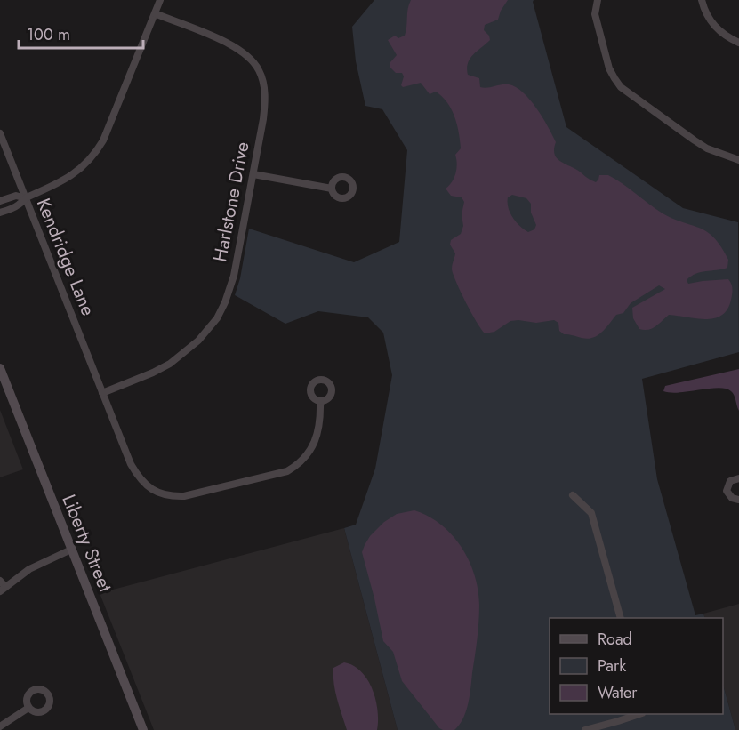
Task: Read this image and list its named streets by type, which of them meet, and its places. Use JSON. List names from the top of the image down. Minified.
{"streets":{"street":["Harlstone Drive","Kendridge Lane","Liberty Street"]},"crossings":[["Harlstone Drive","Kendridge Lane"]],"legend":["Road","Park","Water"],"scale_bar":"100 m"}
